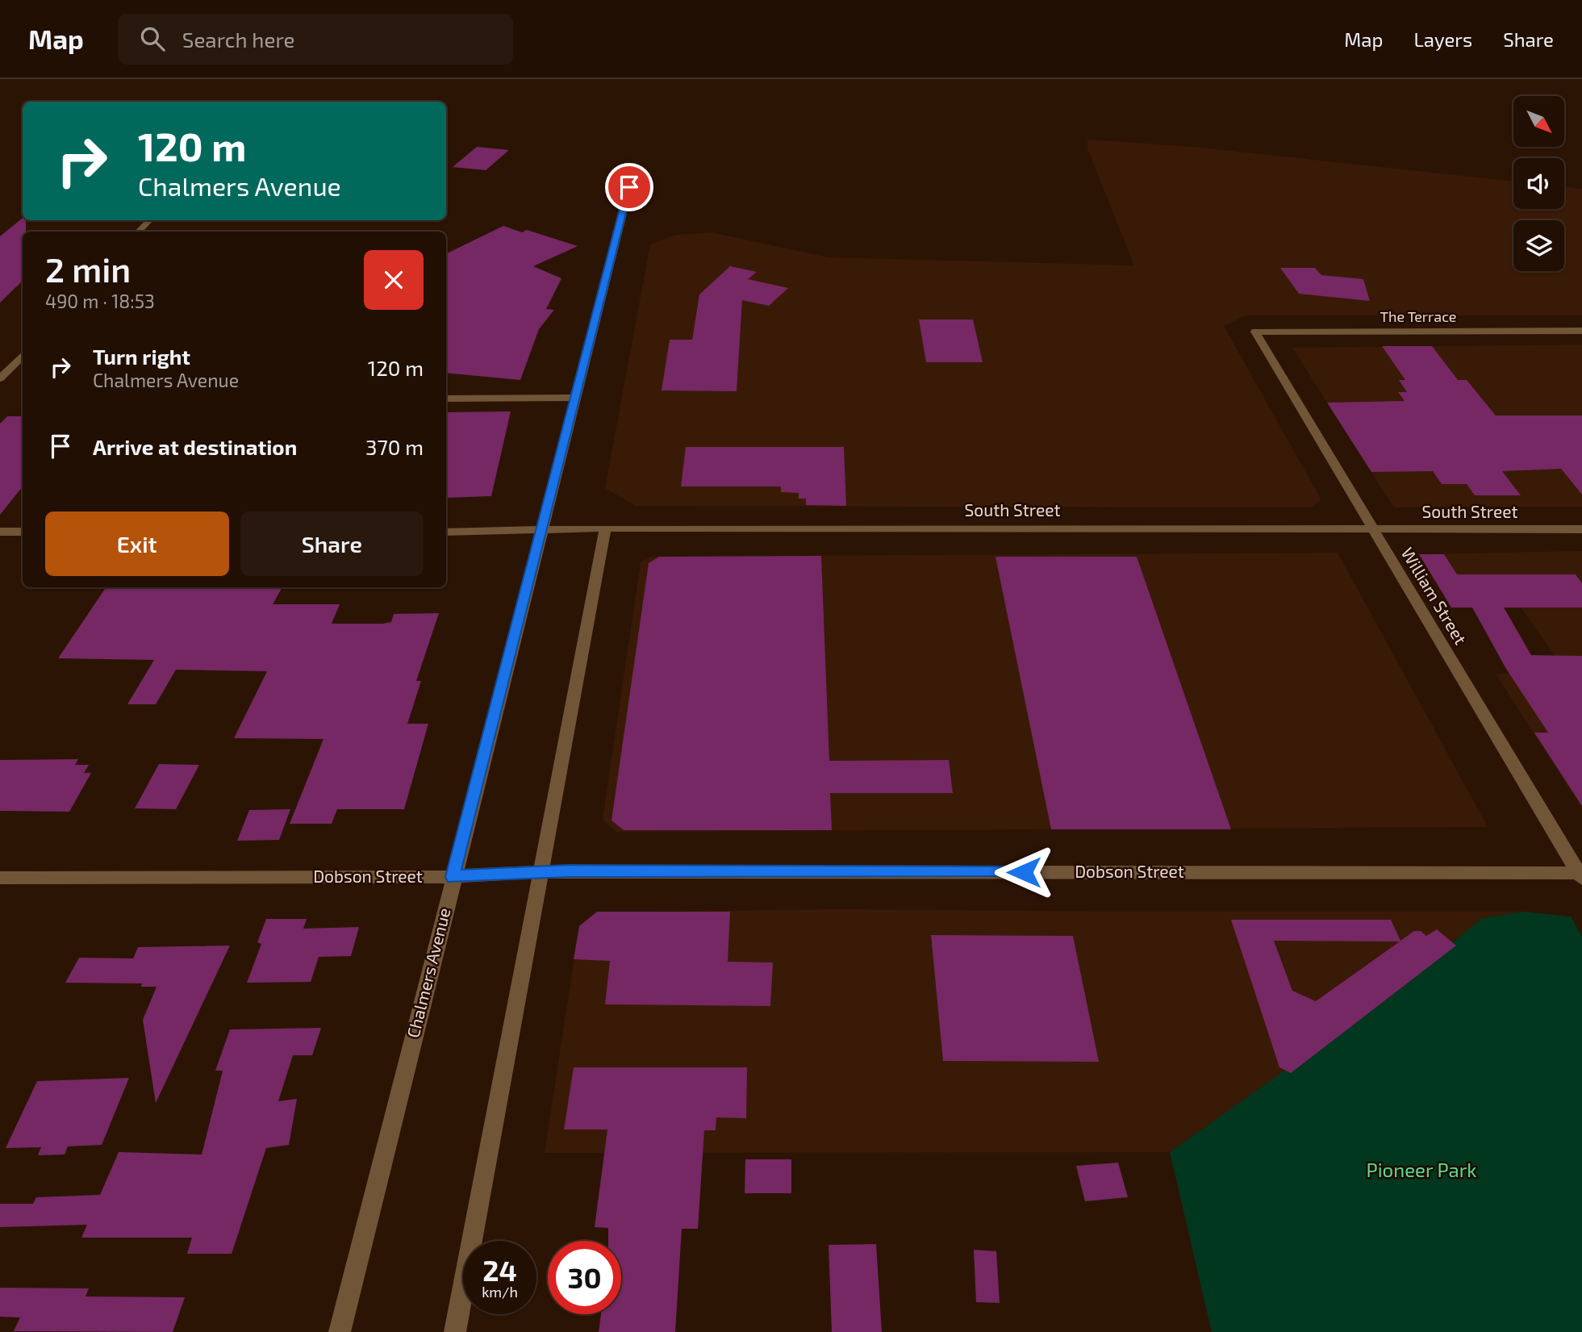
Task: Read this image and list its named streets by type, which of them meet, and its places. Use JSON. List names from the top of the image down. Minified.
{"streets":{"street":["The Terrace","South Street","William Street","Dobson Street","Chalmers Avenue"]},"crossings":[["The Terrace","William Street"],["South Street","William Street"],["South Street","Chalmers Avenue"],["William Street","Dobson Street"],["Dobson Street","Chalmers Avenue"]],"parks":["Pioneer Park"],"north":"bottom right","page":{"header":"Map","search":"Search here","nav":["Map","Layers","Share"],"turn":["120 m","Chalmers Avenue"],"heading":["2 min","490 m · 18:53"],"list":[{"name":"Turn right","note":"Chalmers Avenue","value":"120 m"},{"name":"Arrive at destination","value":"370 m"}],"buttons":["Exit","Share"],"speed":"24 km/h","limit":"30"}}
